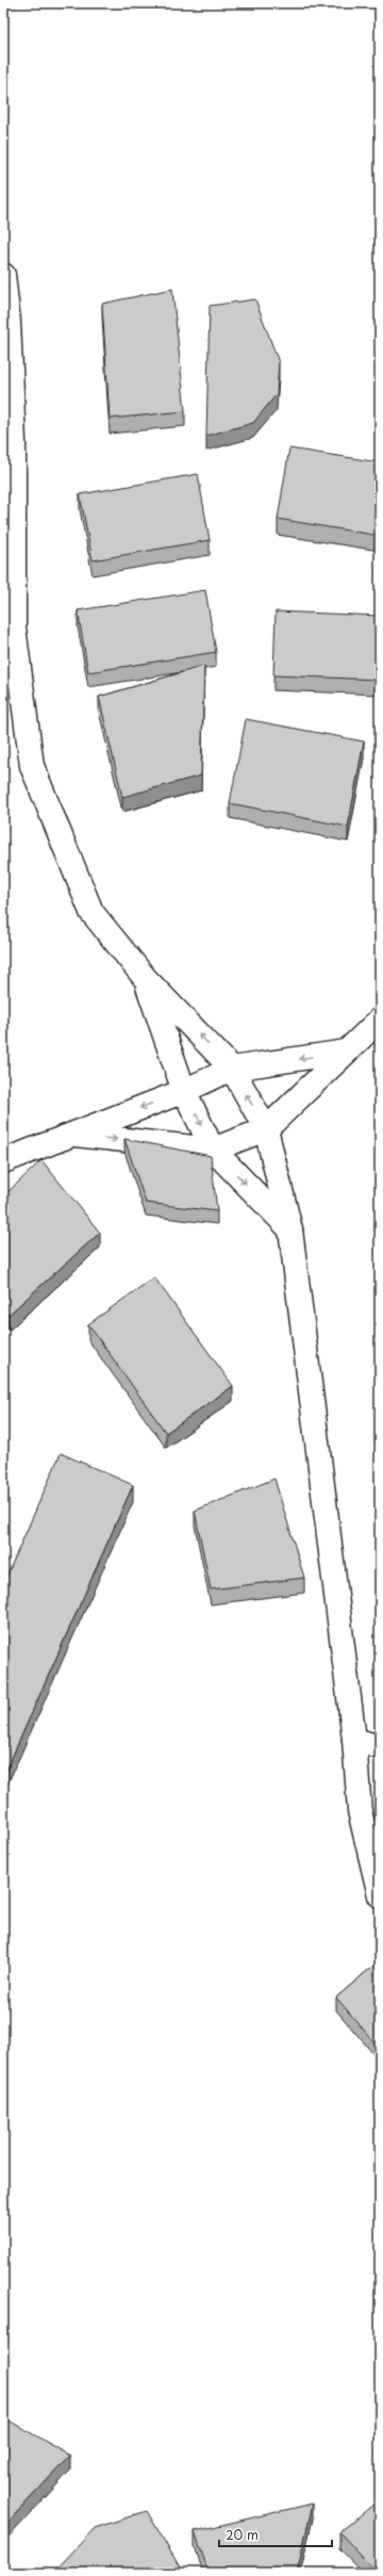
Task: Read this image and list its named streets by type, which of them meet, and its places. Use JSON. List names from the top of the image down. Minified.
{"scale_bar":"20 m"}
